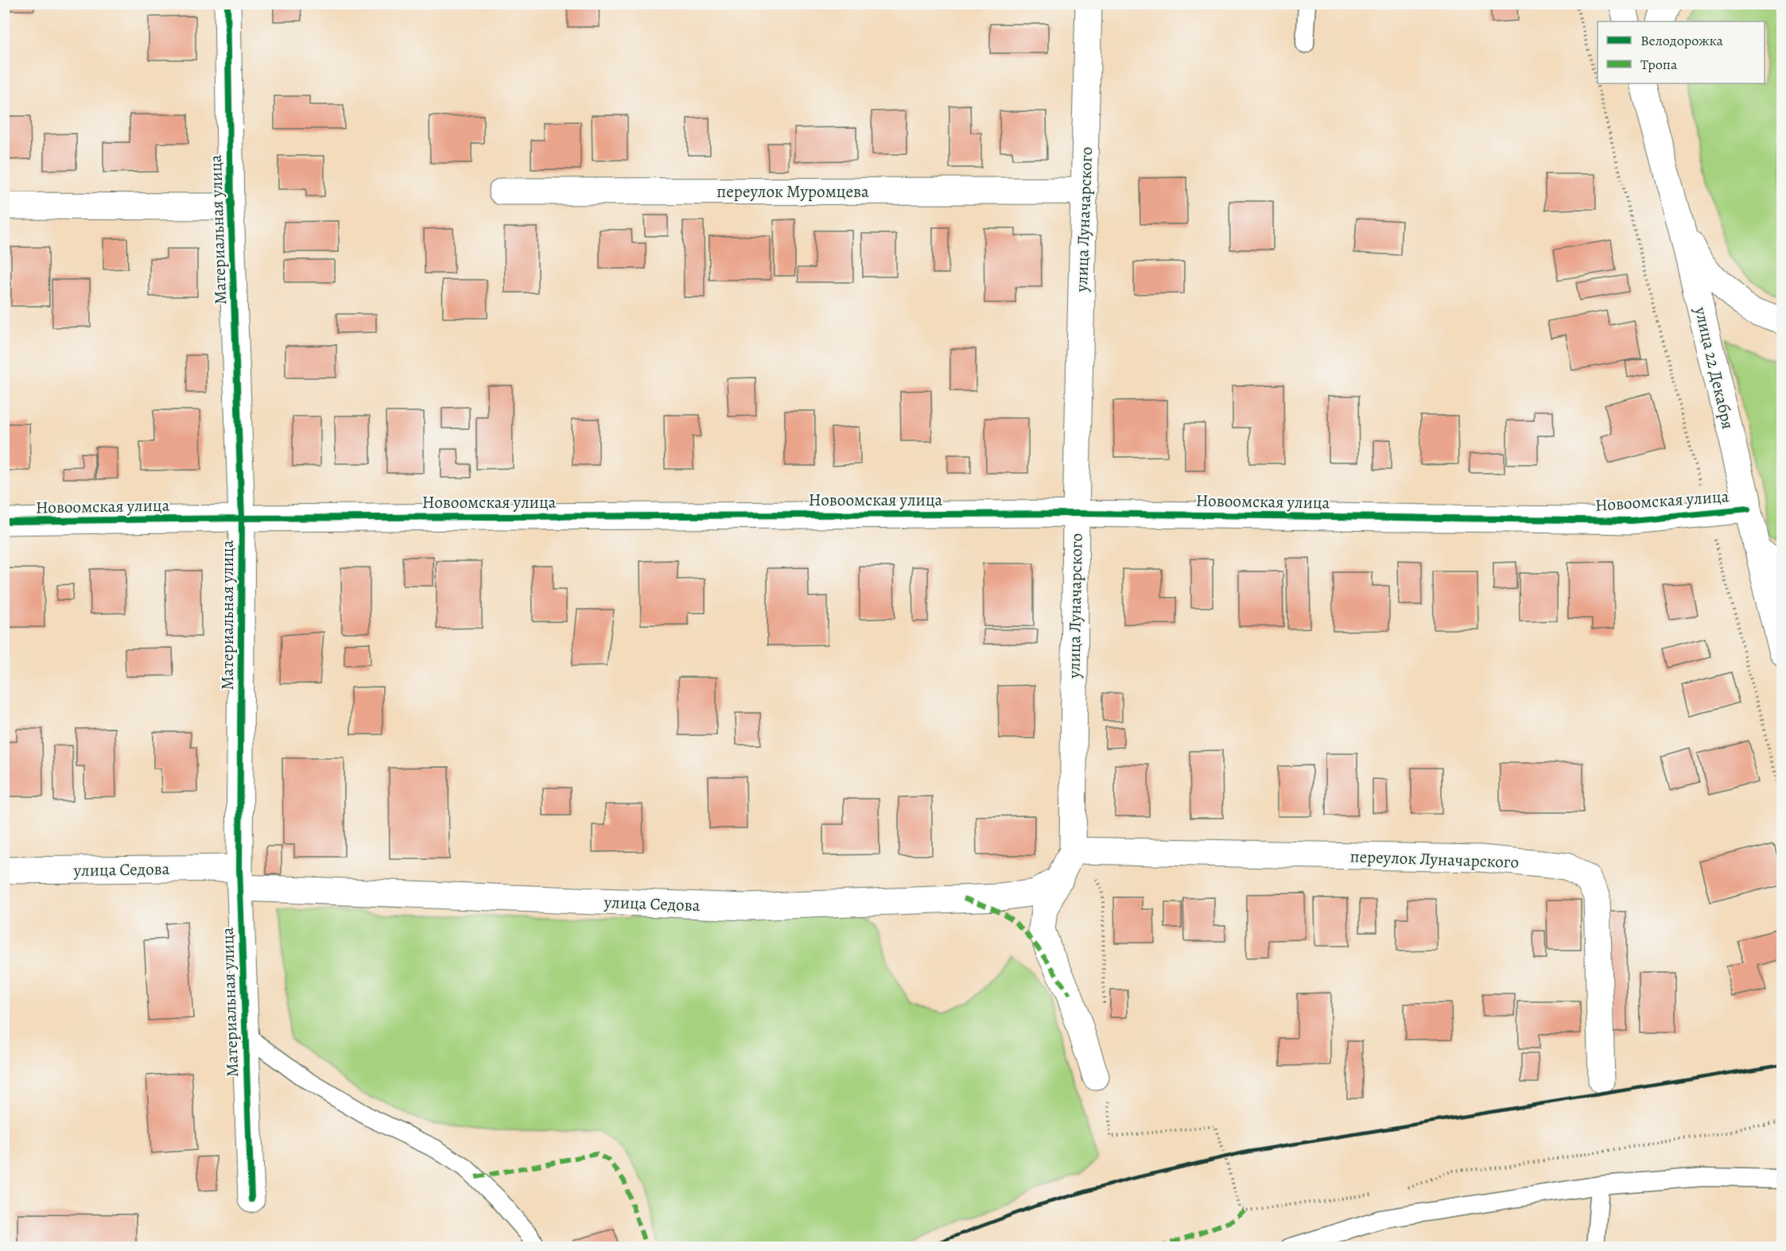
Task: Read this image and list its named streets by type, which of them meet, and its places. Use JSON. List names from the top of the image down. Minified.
{"streets":{"street":["переулок Муромцева","улица Луначарского","Материальная улица","улица 22 Декабря","Новоомская улица","переулок Луначарского","улица Седова"]},"crossings":[["переулок Муромцева","улица Луначарского"],["улица Луначарского","Новоомская улица"],["улица Луначарского","переулок Луначарского"],["улица Луначарского","улица Седова"],["Материальная улица","Новоомская улица"],["Материальная улица","улица Седова"],["улица 22 Декабря","Новоомская улица"]],"legend":["Велодорожка","Тропа"]}
